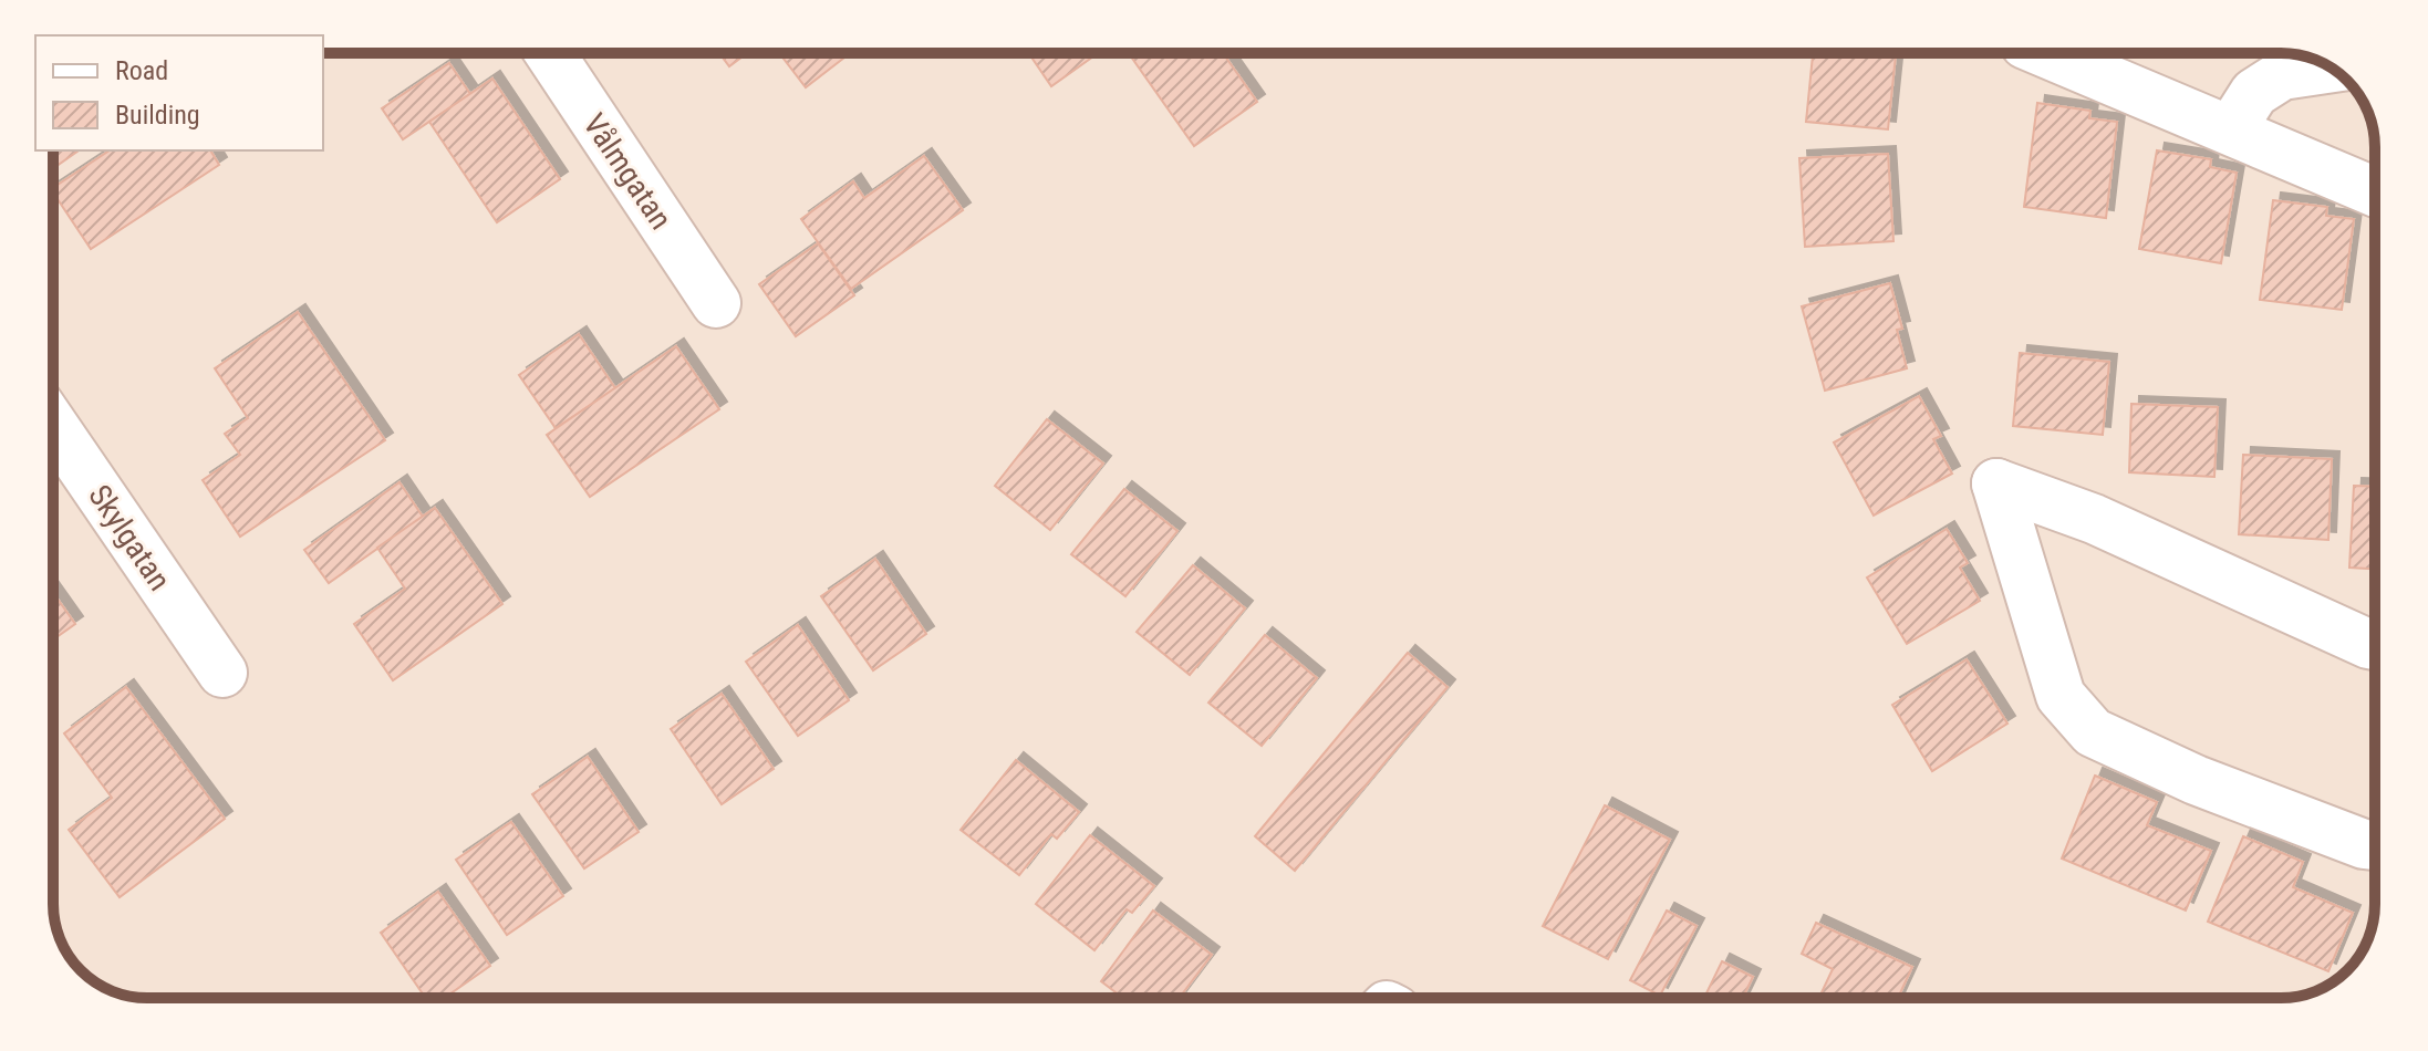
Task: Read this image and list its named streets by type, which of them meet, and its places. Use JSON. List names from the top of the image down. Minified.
{"streets":{"street":["Vålmgatan","Skylgatan"]},"legend":["Road","Building"]}
